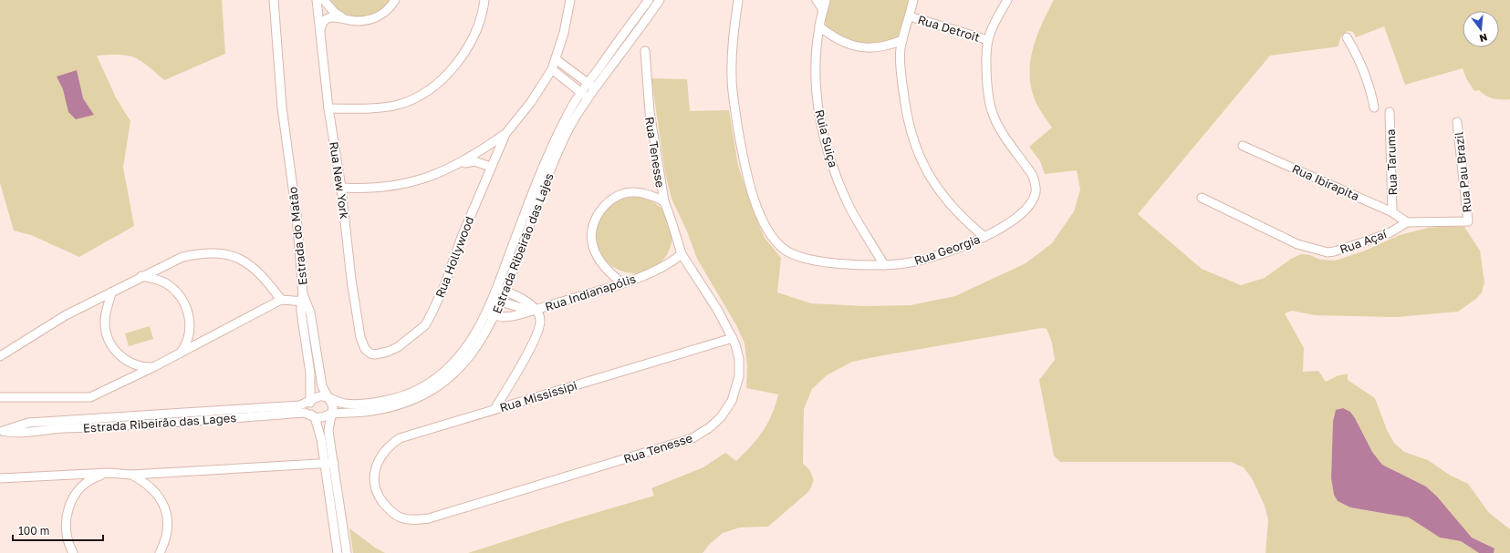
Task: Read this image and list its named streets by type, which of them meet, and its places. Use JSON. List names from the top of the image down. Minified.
{"streets":{"street":["Rua Detroit","Ruia Suiça","Rua Tenesse","Rua Taruma","Rua Pau Brazil","Rua New York","Rua Ibirapita","Estrada do Matão","Rua Açaí","Estrada Ribeirão das Lajes","Rua Georgia","Rua Hollywood","Rua Indianapólis","Rua Mississipi","Estrada Ribeirão das Lages"]},"crossings":[["Rua Detroit","Rua Georgia"],["Ruia Suiça","Rua Georgia"],["Rua Tenesse","Rua Indianapólis"],["Rua Tenesse","Rua Mississipi"],["Rua Taruma","Rua Ibirapita"],["Rua Pau Brazil","Rua Ibirapita"],["Rua Pau Brazil","Rua Açaí"],["Rua New York","Rua Hollywood"],["Rua Ibirapita","Rua Açaí"],["Estrada do Matão","Estrada Ribeirão das Lajes"],["Estrada do Matão","Estrada Ribeirão das Lages"],["Estrada Ribeirão das Lajes","Rua Indianapólis"],["Estrada Ribeirão das Lajes","Estrada Ribeirão das Lages"]],"scale_bar":"100 m","north":"bottom"}
